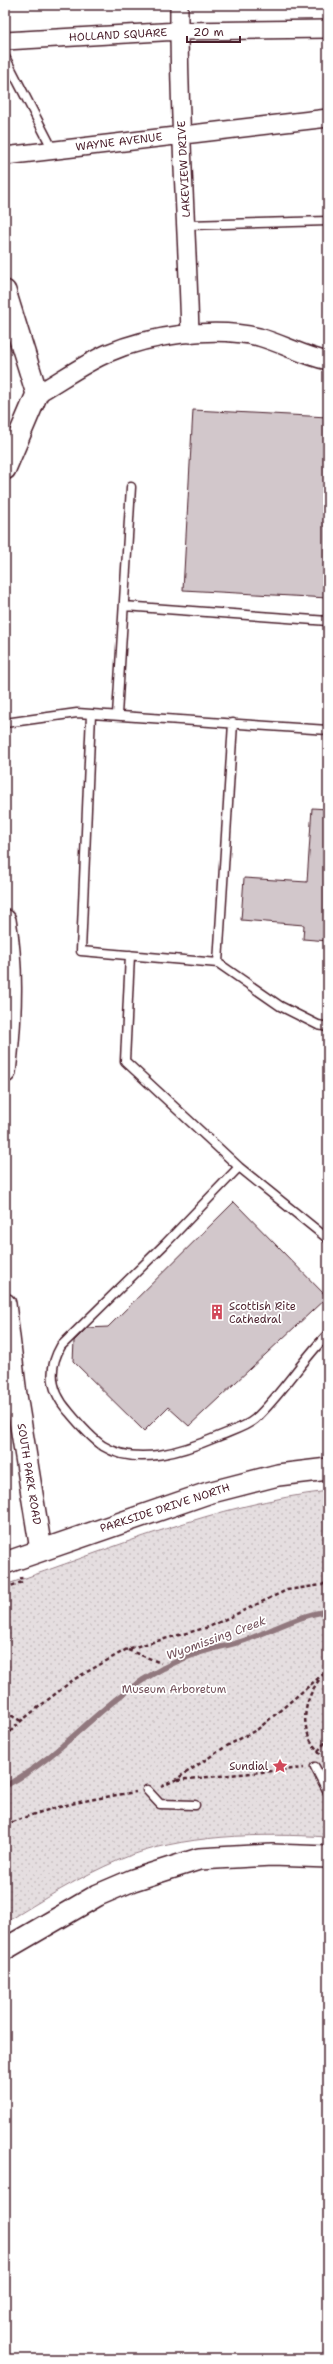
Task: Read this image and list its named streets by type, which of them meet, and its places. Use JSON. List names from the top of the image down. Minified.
{"streets":{"street":["HOLLAND SQUARE","WAYNE AVENUE","LAKEVIEW DRIVE","SOUTH PARK ROAD","PARKSIDE DRIVE NORTH"]},"crossings":[["HOLLAND SQUARE","LAKEVIEW DRIVE"],["WAYNE AVENUE","LAKEVIEW DRIVE"],["SOUTH PARK ROAD","PARKSIDE DRIVE NORTH"]],"water":["Wyomissing Creek"],"parks":["Museum Arboretum"],"places":{"building":["Scottish Rite Cathedral"],"place":["Sundial"]},"scale_bar":"20 m"}
